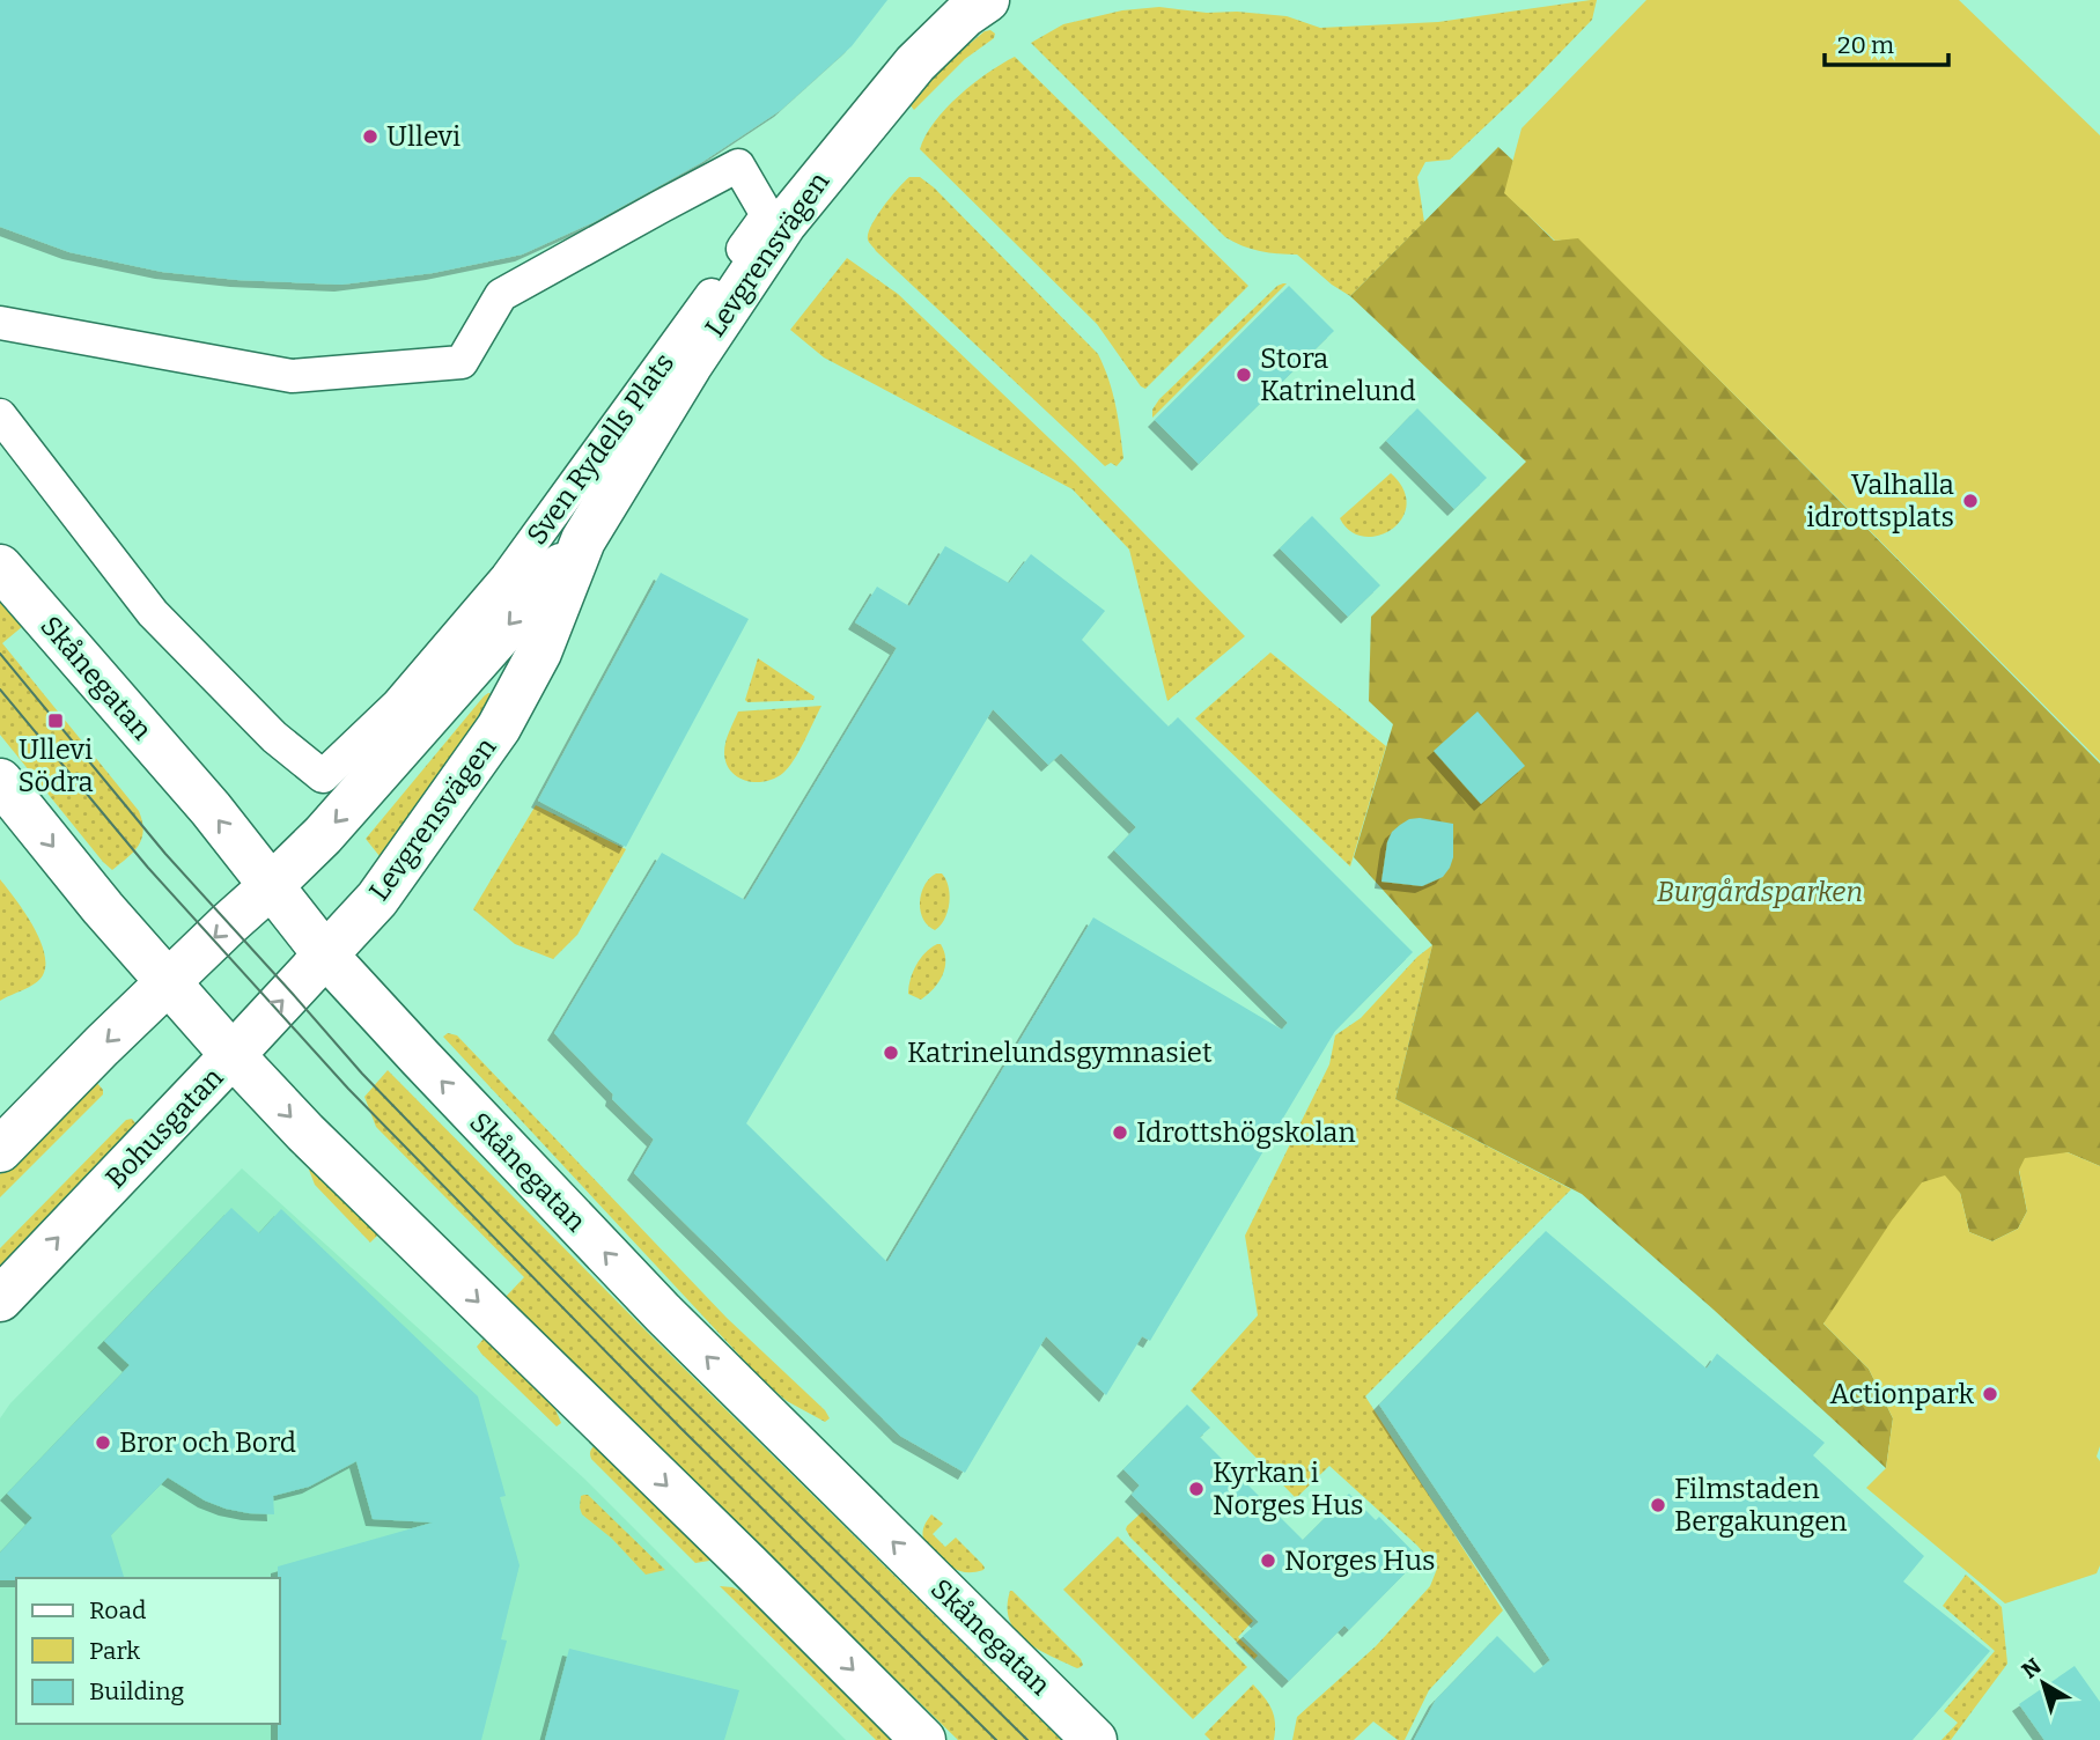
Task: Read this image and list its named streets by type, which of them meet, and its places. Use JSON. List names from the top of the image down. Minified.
{"streets":{"main road":["Levgrensvägen","Skånegatan","Bohusgatan"],"street":["Sven Rydells Plats"]},"crossings":[["Levgrensvägen","Skånegatan"],["Levgrensvägen","Bohusgatan"],["Skånegatan","Bohusgatan"]],"parks":["Burgårdsparken"],"places":{"other":["Ullevi","Stora Katrinelund","Valhalla idrottsplats","Katrinelundsgymnasiet","Idrottshögskolan","Actionpark","Bror och Bord","Kyrkan i Norges Hus","Filmstaden Bergakungen","Norges Hus"],"transit":["Ullevi Södra"]},"legend":["Road","Park","Building"],"scale_bar":"20 m","north":"top left"}
